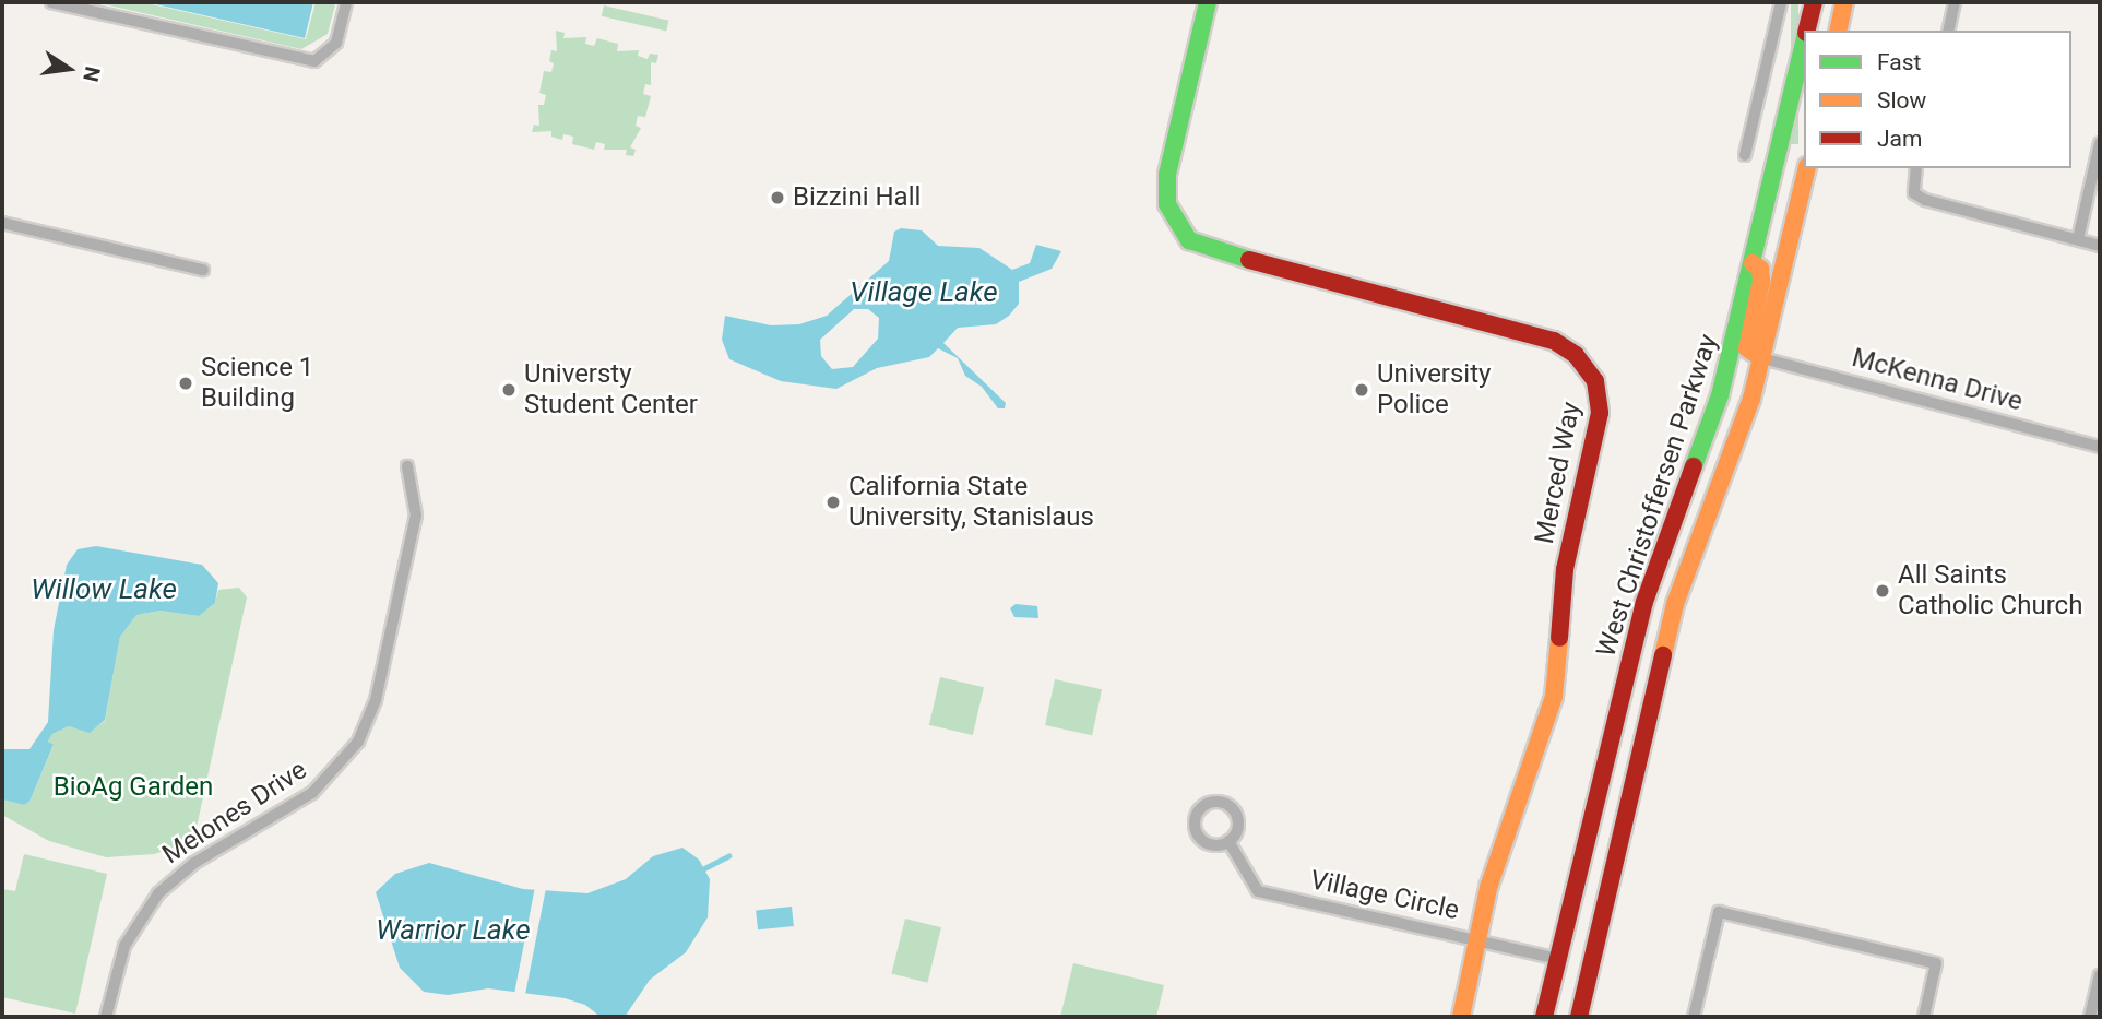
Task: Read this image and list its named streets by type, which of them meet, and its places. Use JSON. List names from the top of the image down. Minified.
{"streets":{"street":["McKenna Drive","Merced Way","West Christoffersen Parkway","Melones Drive","Village Circle"]},"crossings":[["McKenna Drive","West Christoffersen Parkway"],["Merced Way","Village Circle"],["West Christoffersen Parkway","Village Circle"]],"water":["Village Lake","Willow Lake","Warrior Lake"],"parks":["BioAg Garden"],"places":["Bizzini Hall","Science 1 Building","Universty Student Center","University Police","California State University, Stanislaus","All Saints Catholic Church"],"legend":["Fast","Slow","Jam"],"north":"right"}
